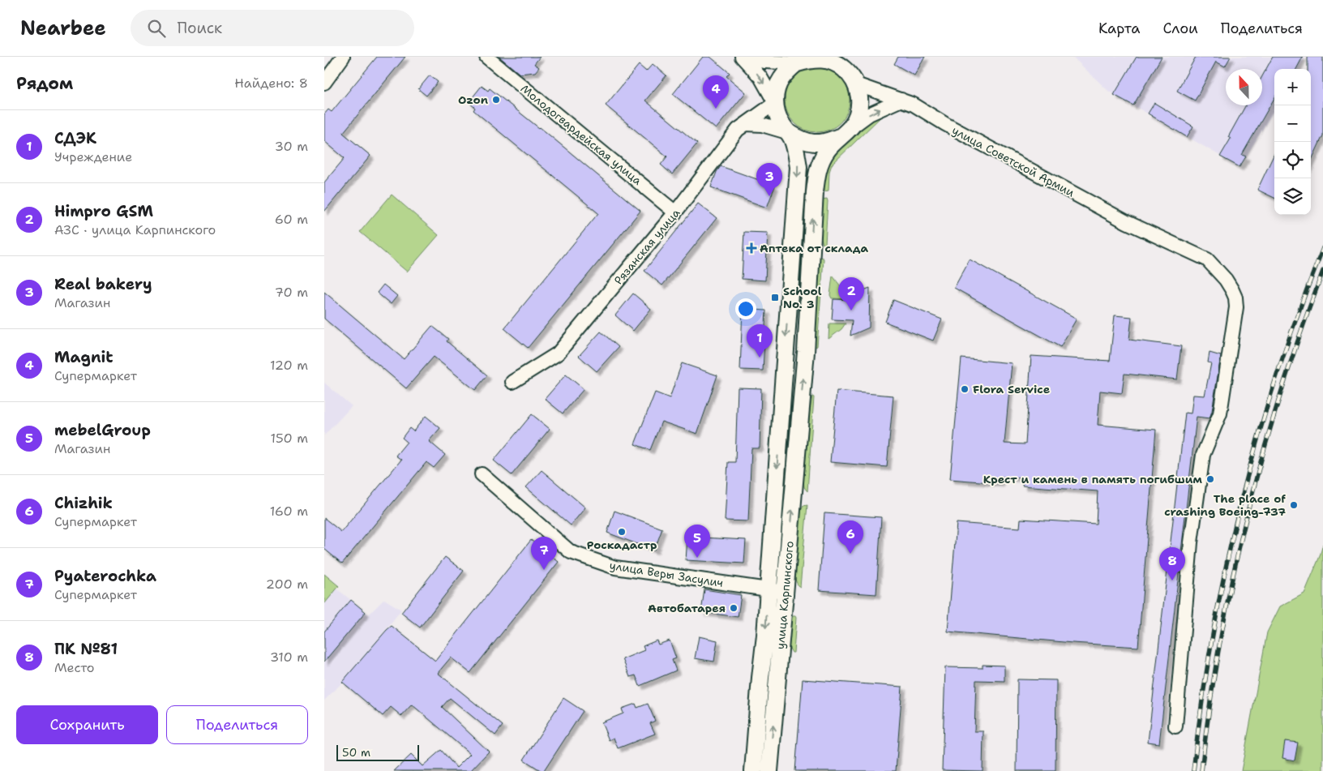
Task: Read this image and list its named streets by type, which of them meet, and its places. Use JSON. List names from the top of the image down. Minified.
{"streets":{"main road":["улица Карпинского"],"street":["Молодогвардейская улица","улица Советской Армии","Рязанская улица","улица Веры Засулич"]},"crossings":[["Молодогвардейская улица","Рязанская улица"],["улица Советской Армии","Рязанская улица"],["улица Советской Армии","улица Карпинского"],["Рязанская улица","улица Карпинского"],["улица Веры Засулич","улица Карпинского"]],"places":{"other":["Ozon","Flora Service","Крест и камень в память погибшим","The place of crashing Boeing-737","Роскадастр","Автобатарея"],"health":["Аптека от склада"],"transit":["School No. 3"]},"scale_bar":"50 m","north":"top","page":{"header":"Nearbee","search":"Поиск","nav":["Карта","Слои","Поделиться"],"heading":["Рядом","Найдено: 8"],"map_buttons":["+","−"],"pins":["4","3","2","1","6","5","7","8"],"list":[{"mark":"1","name":"СДЭК","note":"Учреждение","value":"30 m"},{"mark":"2","name":"Himpro GSM","note":"АЗС · улица Карпинского","value":"60 m"},{"mark":"3","name":"Real bakery","note":"Магазин","value":"70 m"},{"mark":"4","name":"Magnit","note":"Супермаркет","value":"120 m"},{"mark":"5","name":"mebelGroup","note":"Магазин","value":"150 m"},{"mark":"6","name":"Chizhik","note":"Супермаркет","value":"160 m"},{"mark":"7","name":"Pyaterochka","note":"Супермаркет","value":"200 m"},{"mark":"8","name":"ПК №81","note":"Место","value":"310 m"}],"buttons":["Сохранить","Поделиться"],"scale":"50 m"}}
